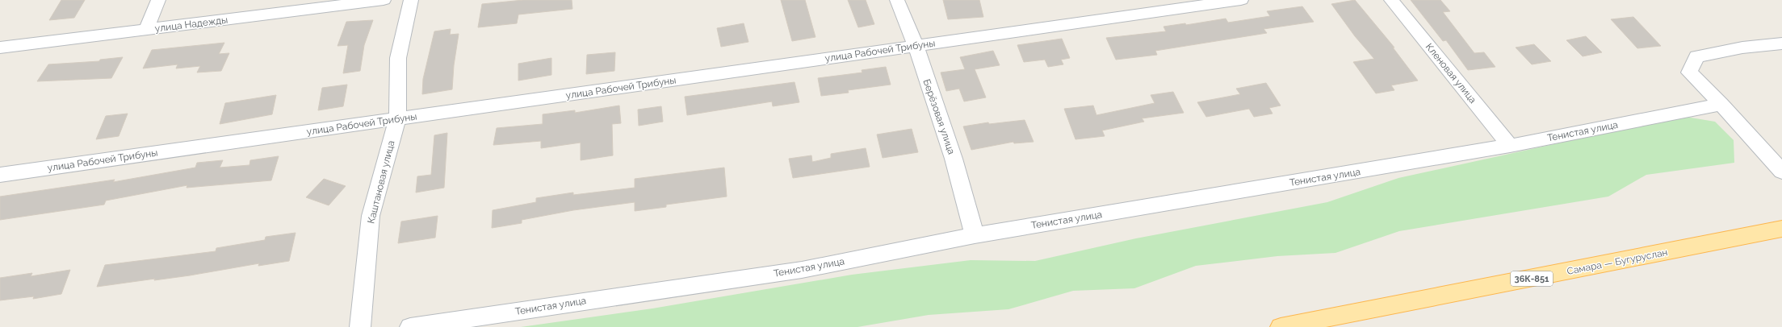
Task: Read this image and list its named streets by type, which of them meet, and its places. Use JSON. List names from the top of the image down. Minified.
{"streets":{"main road":["Самара — Бугуруслан","36К-851"],"street":["улица Надежды","улица Рабочей Трибуны","Кленовая улица","Берёзовая улица","Тенистая улица","Каштановая улица"]},"crossings":[["улица Рабочей Трибуны","Берёзовая улица"],["улица Рабочей Трибуны","Каштановая улица"],["Кленовая улица","Тенистая улица"],["Берёзовая улица","Тенистая улица"]]}
